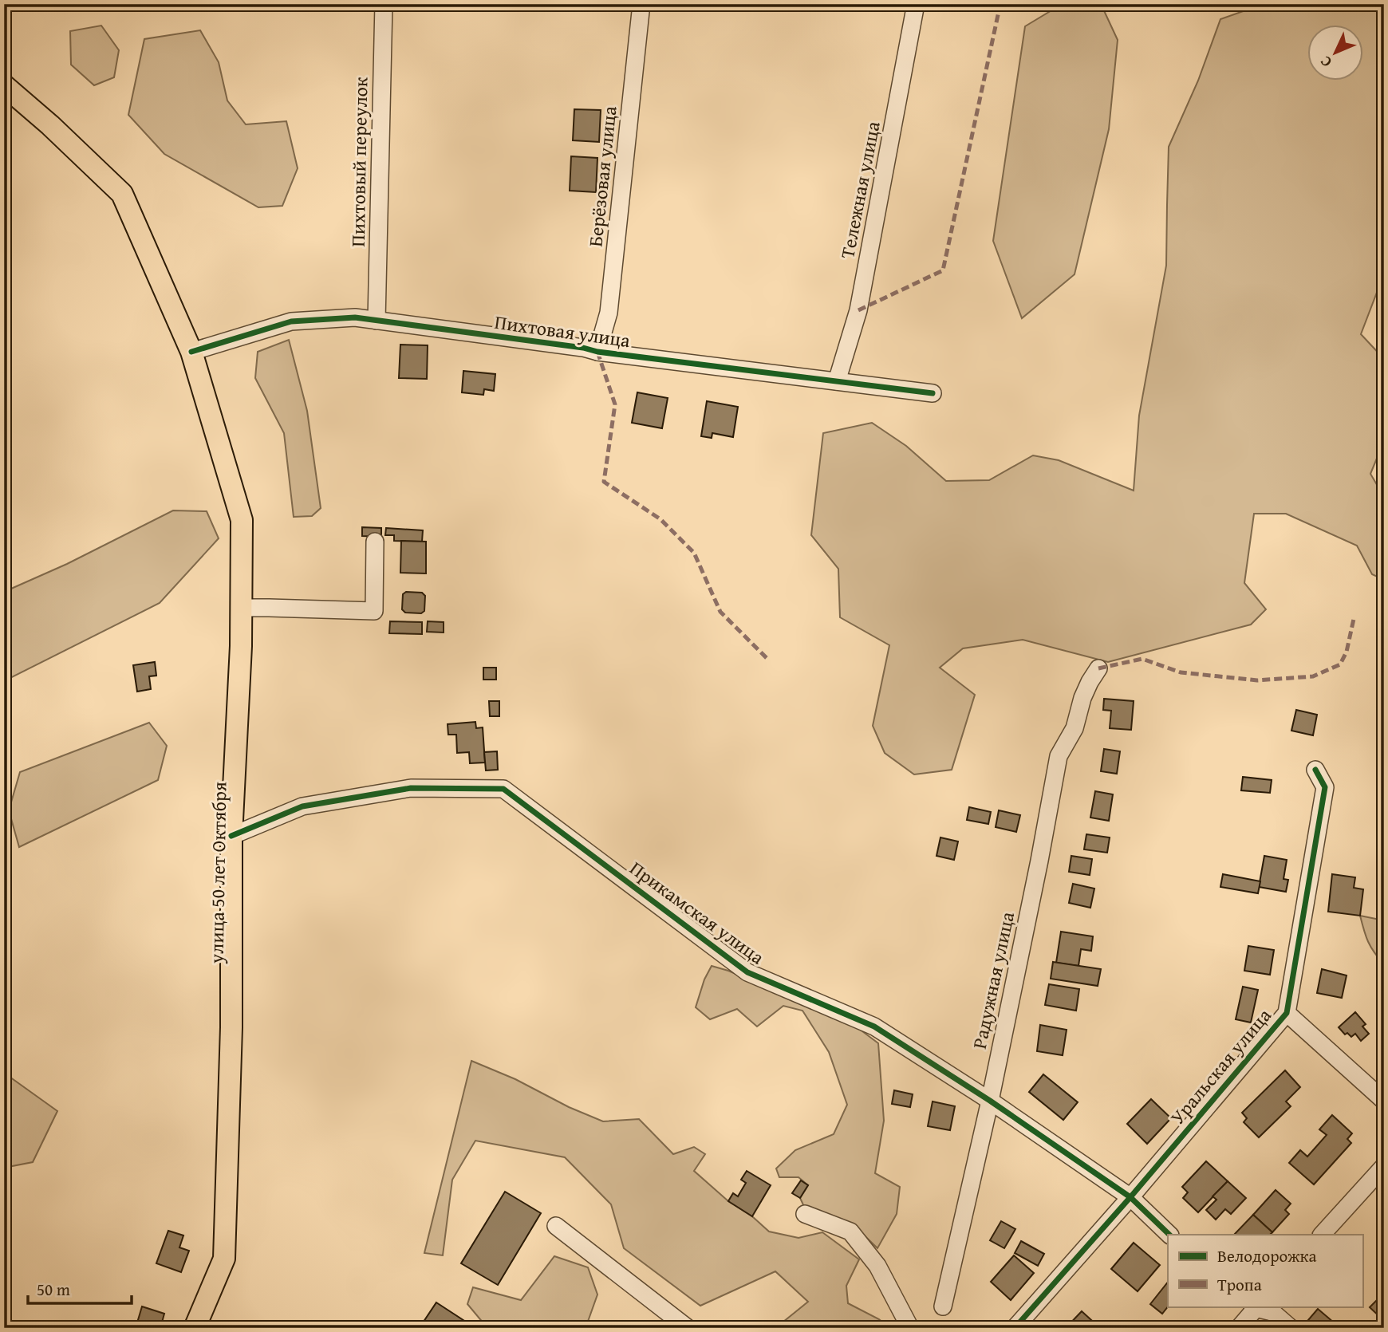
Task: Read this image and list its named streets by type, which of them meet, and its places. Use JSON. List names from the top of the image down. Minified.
{"streets":{"main road":["улица 50 лет Октября"],"street":["Пихтовый переулок","Берёзовая улица","Тележная улица","Пихтовая улица","Прикамская улица","Радужная улица","Уральская улица"]},"crossings":[["Пихтовый переулок","Пихтовая улица"],["Берёзовая улица","Пихтовая улица"],["Тележная улица","Пихтовая улица"],["Пихтовая улица","улица 50 лет Октября"],["улица 50 лет Октября","Прикамская улица"],["Прикамская улица","Радужная улица"],["Прикамская улица","Уральская улица"]],"legend":["Велодорожка","Тропа"],"scale_bar":"50 m","north":"bottom left"}
